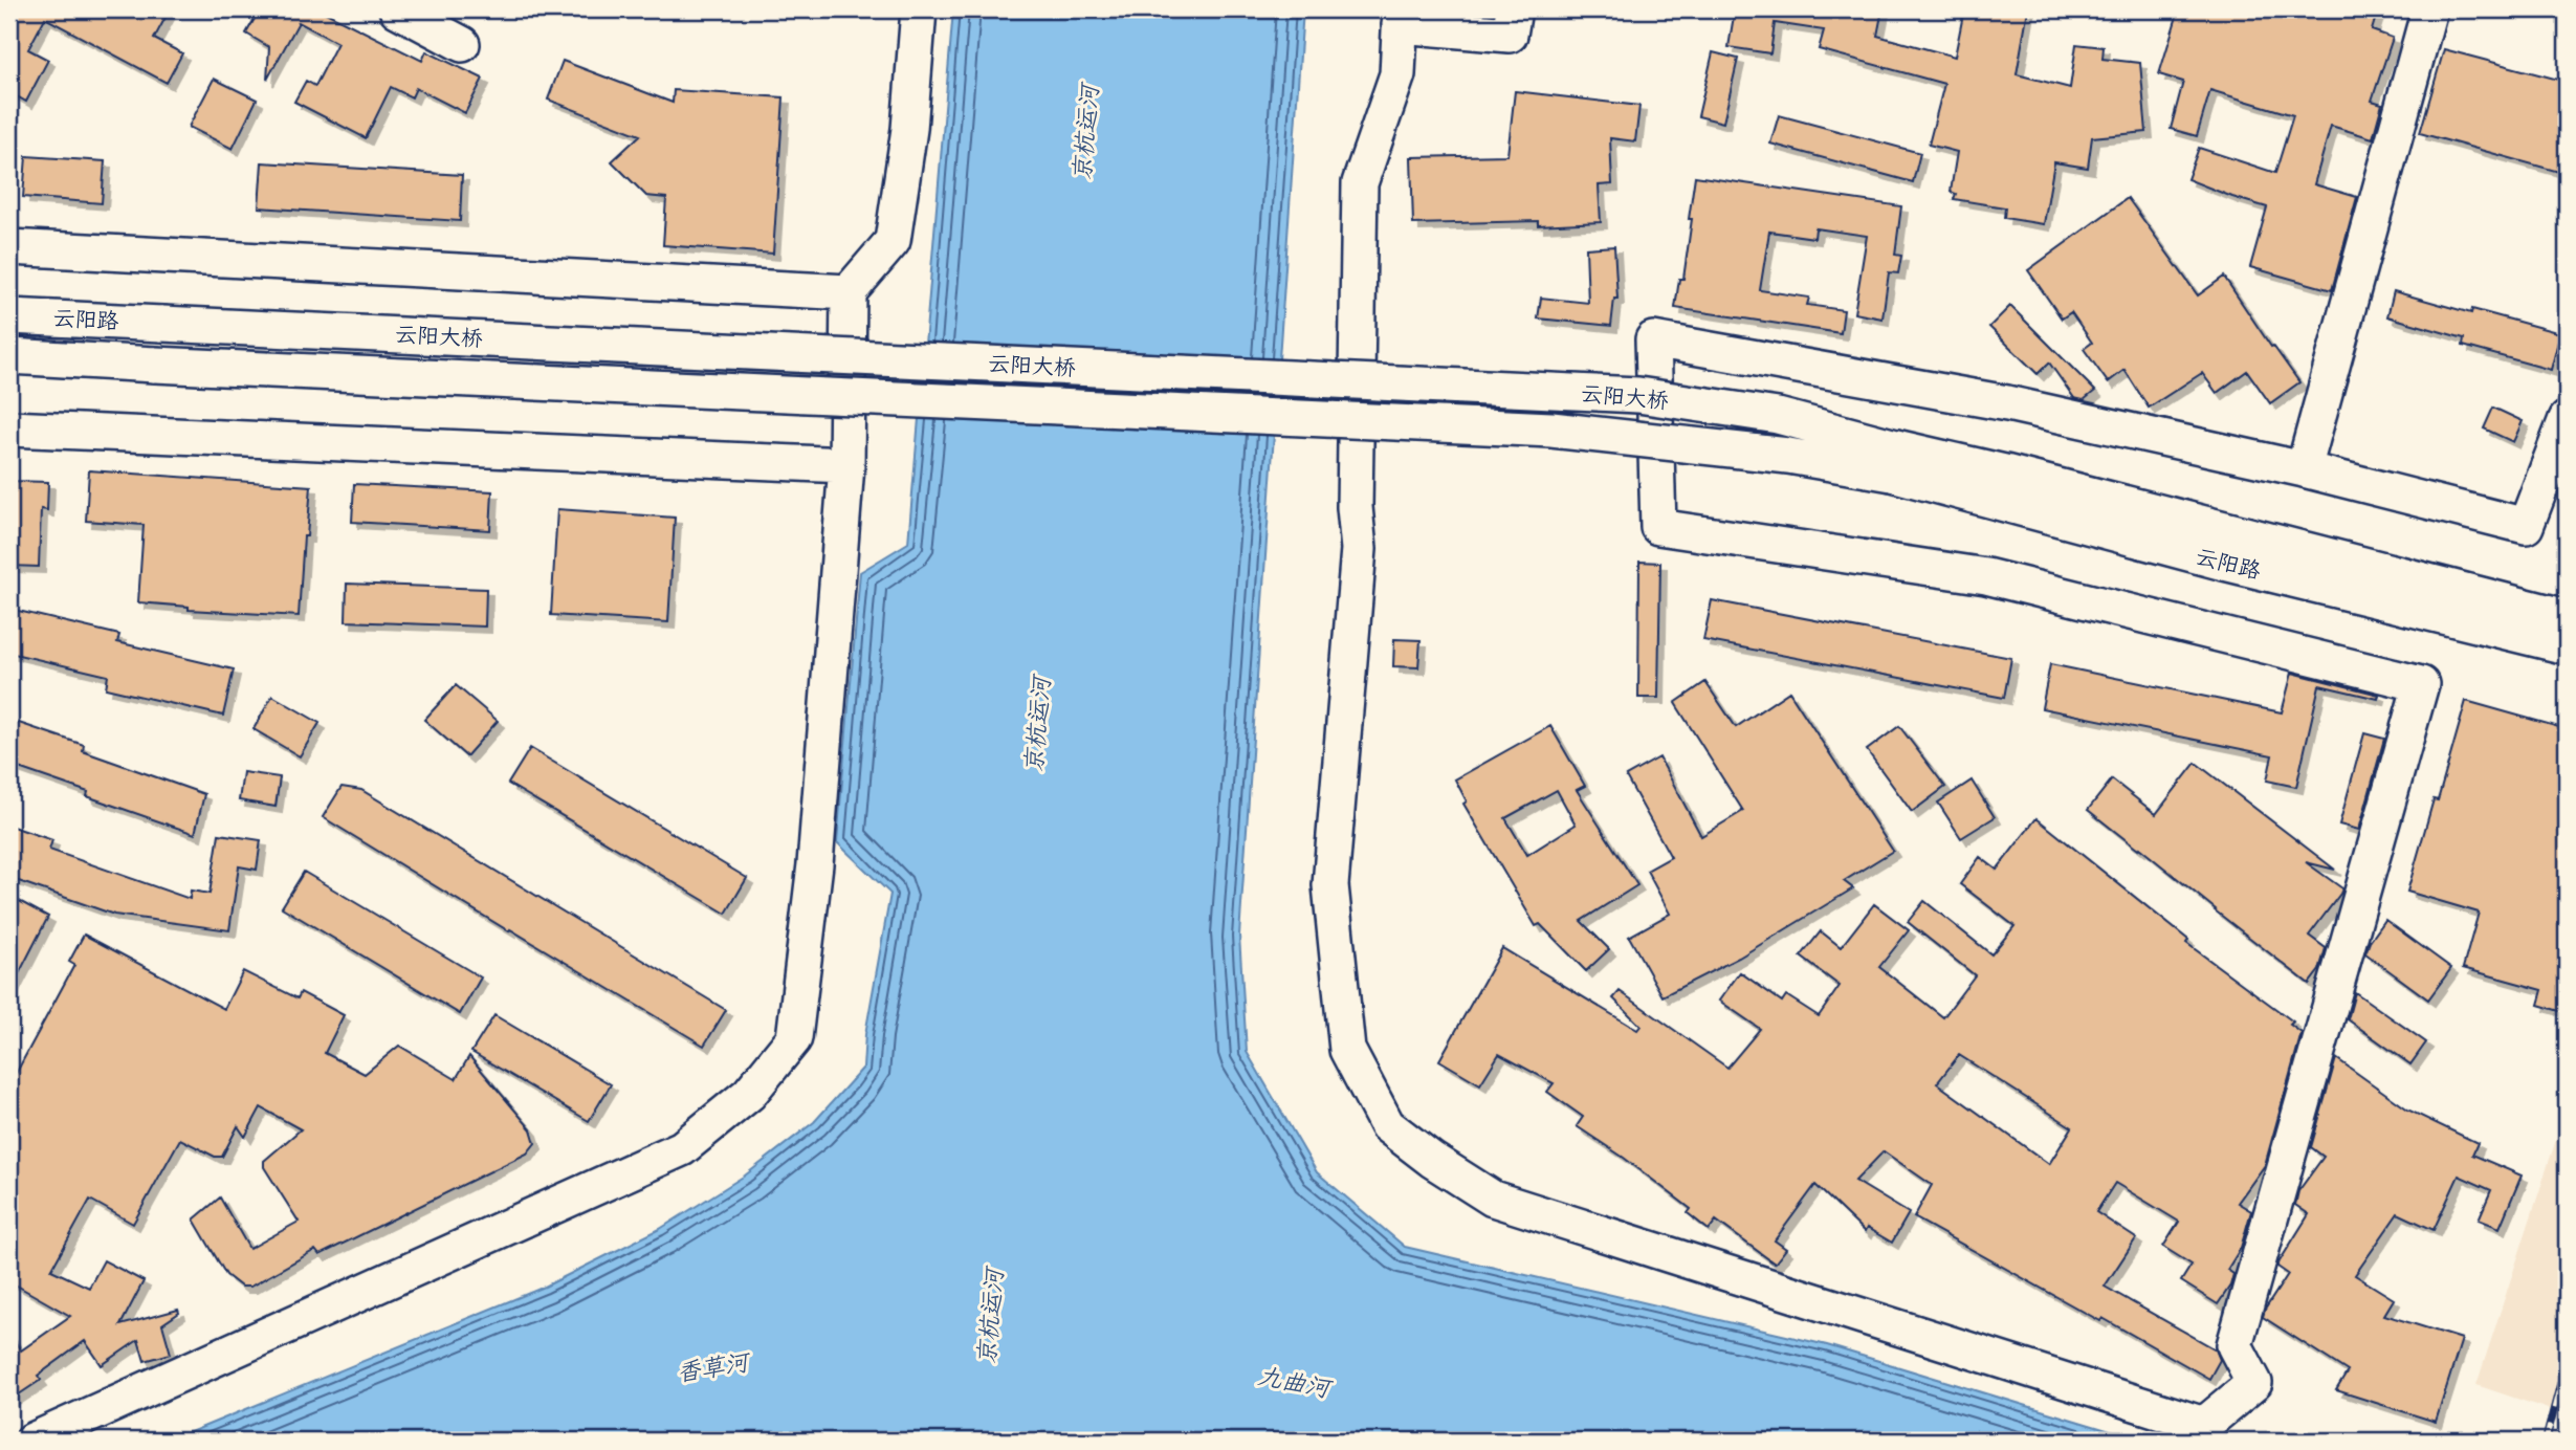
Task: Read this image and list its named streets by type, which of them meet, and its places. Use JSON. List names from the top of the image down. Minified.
{"streets":{"street":["云阳路","云阳大桥"]},"crossings":[["云阳路","云阳大桥"]],"water":["京杭运河","香草河","九曲河"]}
